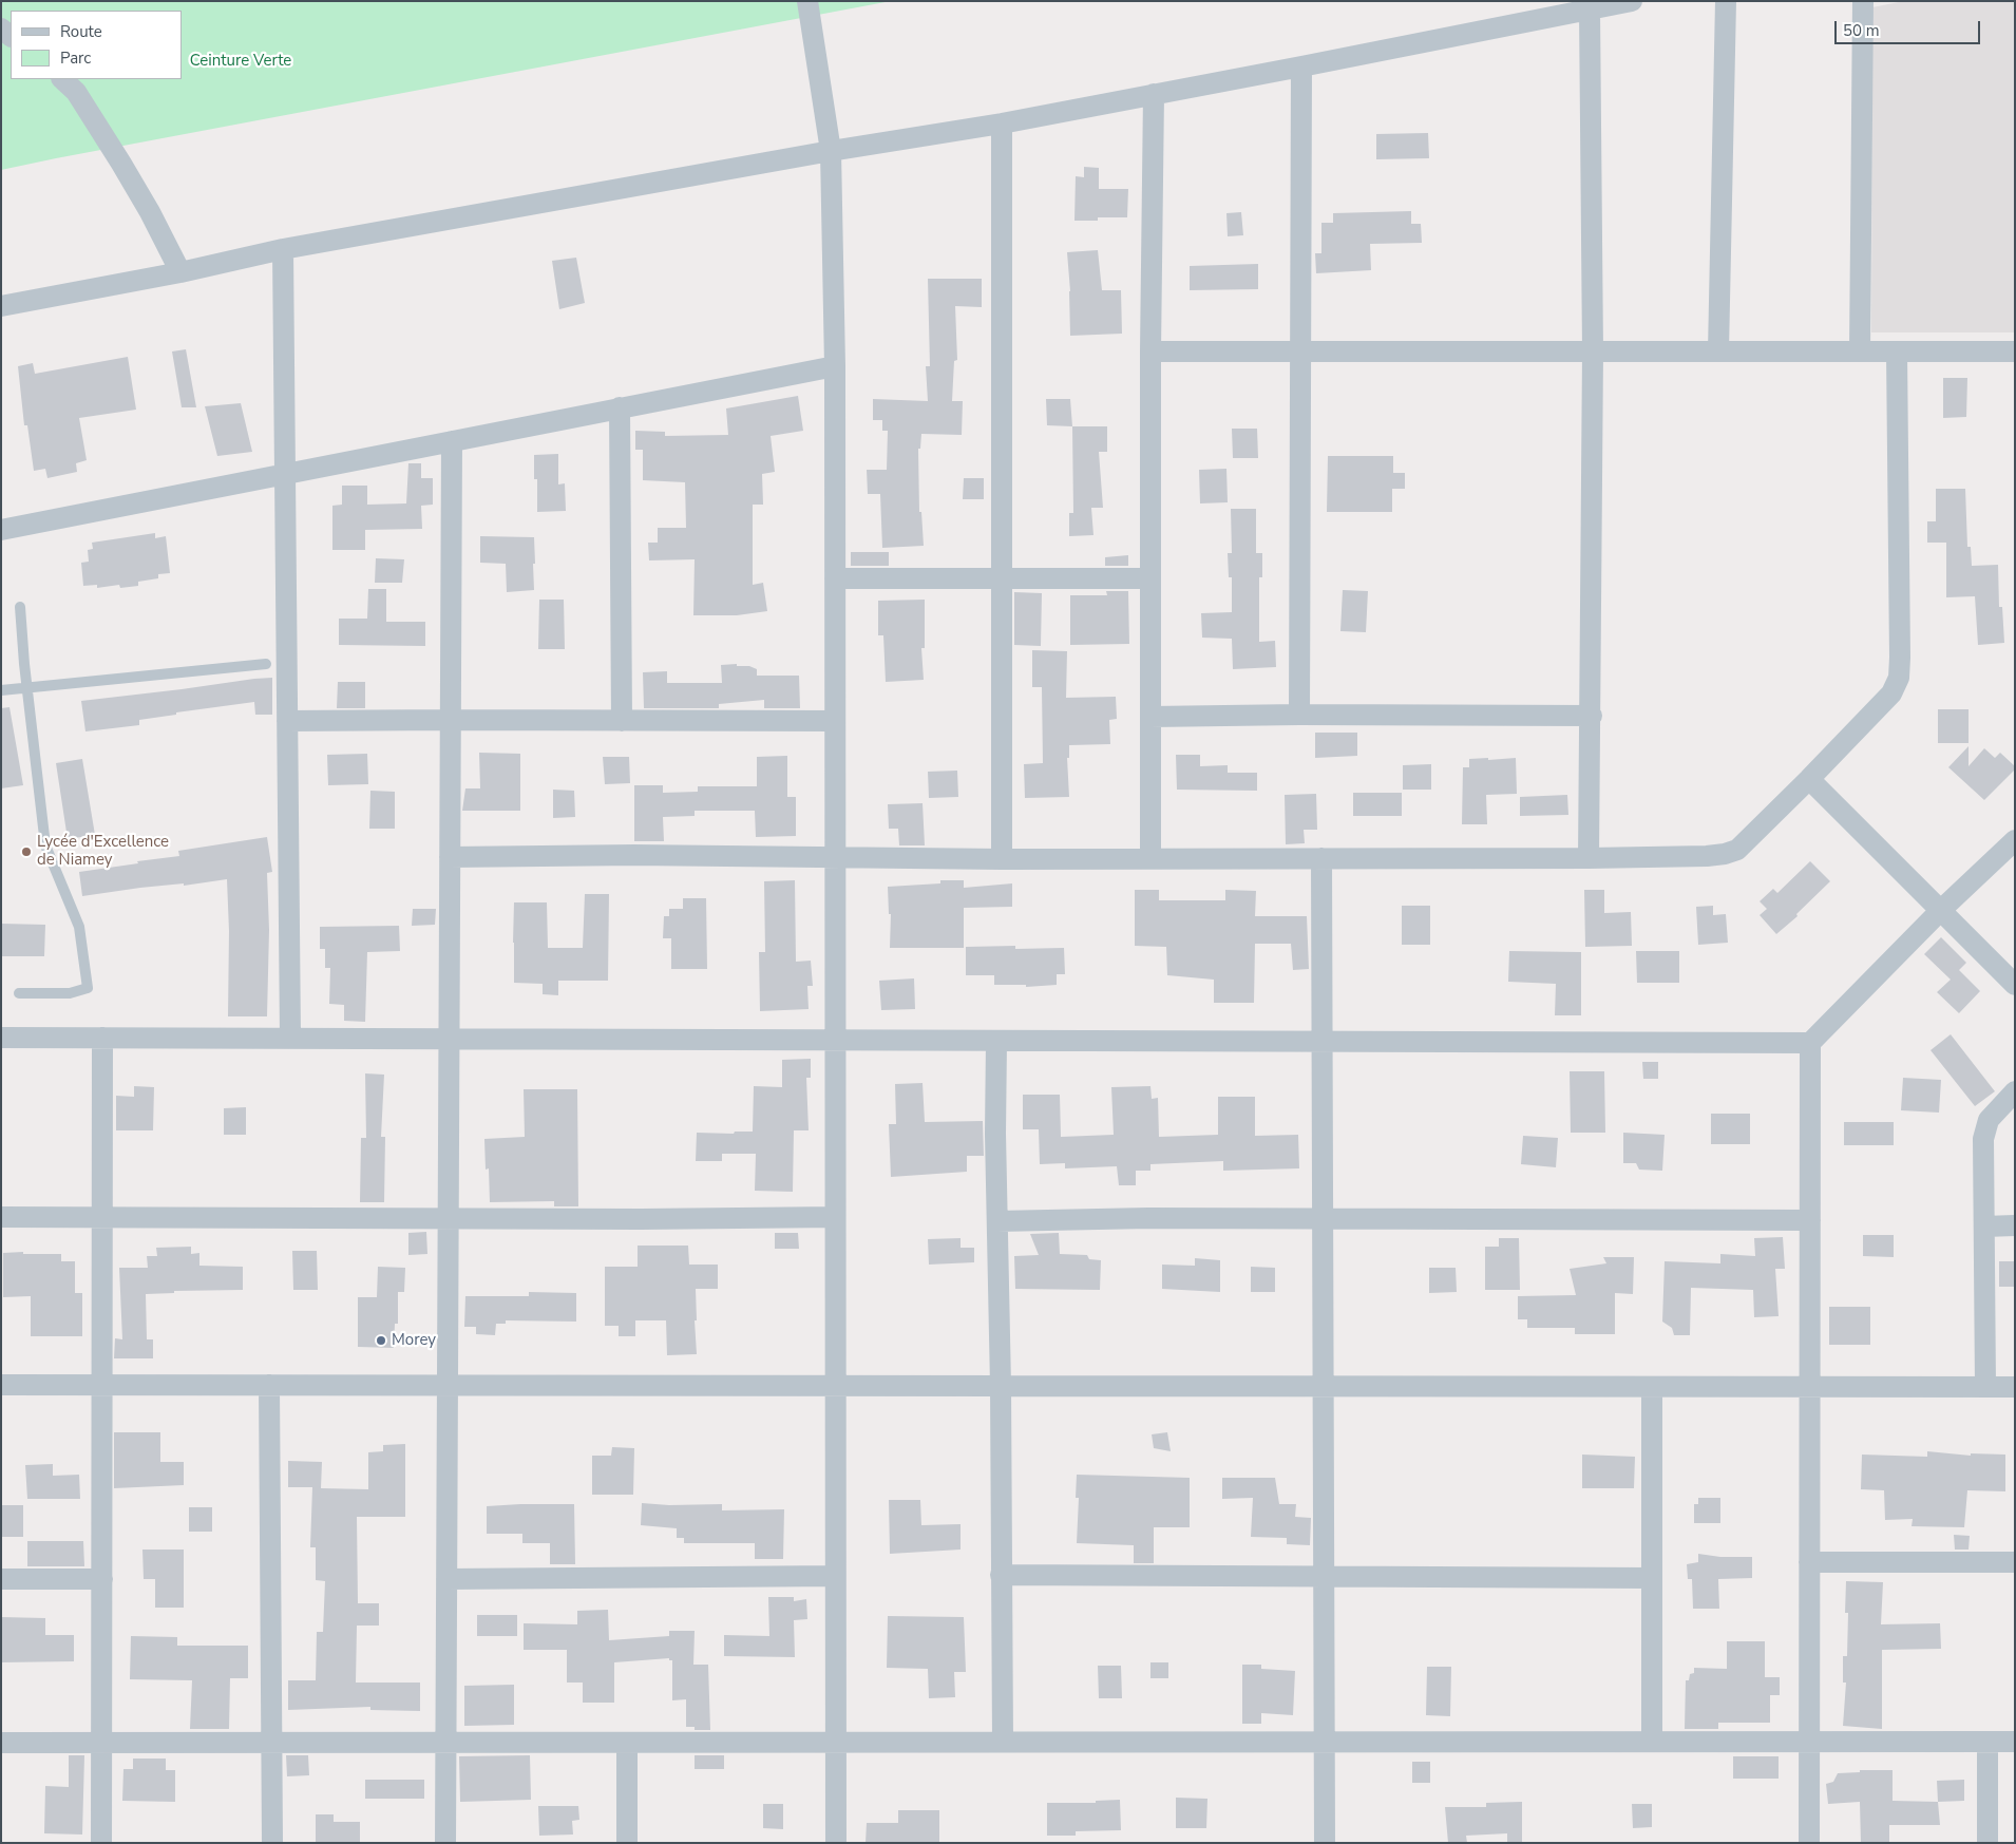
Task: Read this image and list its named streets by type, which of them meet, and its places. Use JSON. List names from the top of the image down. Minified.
{"parks":["Ceinture Verte"],"places":["Lycée d'Excellence de Niamey","Morey"],"legend":["Route","Parc"],"scale_bar":"50 m"}
